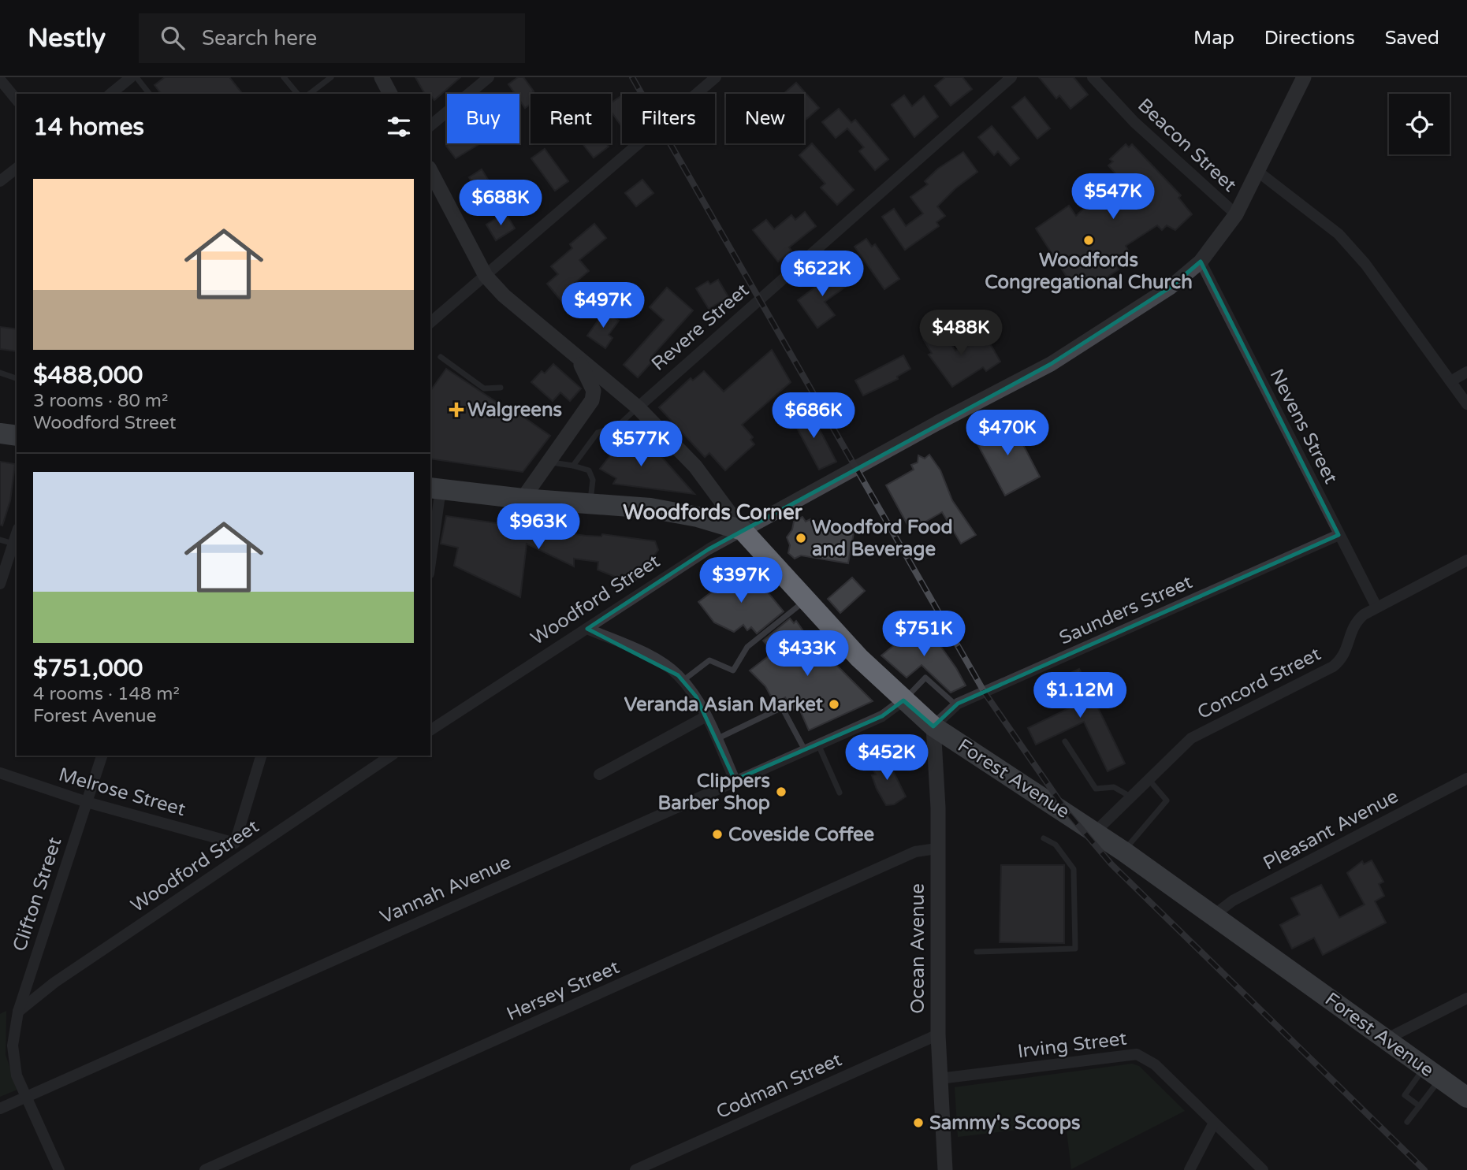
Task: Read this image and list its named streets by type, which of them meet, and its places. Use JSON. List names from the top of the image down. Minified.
{"streets":{"highway":["Forest Avenue"],"main road":["Woodford Street","Ocean Avenue"],"street":["Beacon Street","Revere Street","Nevens Street","Saunders Street","Concord Street","Melrose Street","Pleasant Avenue","Vannah Avenue","Clifton Street","Hersey Street","Irving Street","Codman Street"]},"crossings":[["Beacon Street","Woodford Street"],["Nevens Street","Woodford Street"],["Nevens Street","Saunders Street"],["Nevens Street","Concord Street"],["Woodford Street","Forest Avenue"],["Woodford Street","Clifton Street"],["Saunders Street","Forest Avenue"],["Saunders Street","Ocean Avenue"],["Concord Street","Forest Avenue"],["Forest Avenue","Pleasant Avenue"],["Forest Avenue","Vannah Avenue"],["Forest Avenue","Ocean Avenue"],["Melrose Street","Clifton Street"],["Vannah Avenue","Clifton Street"],["Ocean Avenue","Hersey Street"],["Ocean Avenue","Irving Street"],["Ocean Avenue","Codman Street"]],"districts":["Woodfords Corner"],"places":{"other":["Woodfords Congregational Church","Woodford Food and Beverage","Veranda Asian Market","Clippers Barber Shop","Coveside Coffee","Sammy's Scoops"],"health":["Walgreens"]},"page":{"header":"Nestly","search":"Search here","nav":["Map","Directions","Saved"],"chip":["Buy","Rent","Filters","New"],"heading":"14 homes","list":[{"name":"$488,000","note":"3 rooms · 80 m² · Woodford Street"},{"name":"$751,000","note":"4 rooms · 148 m² · Forest Avenue"}],"price":["$547K","$688K","$622K","$497K","$488K","$686K","$470K","$577K","$963K","$397K","$751K","$433K","$1.12M","$452K"]}}
